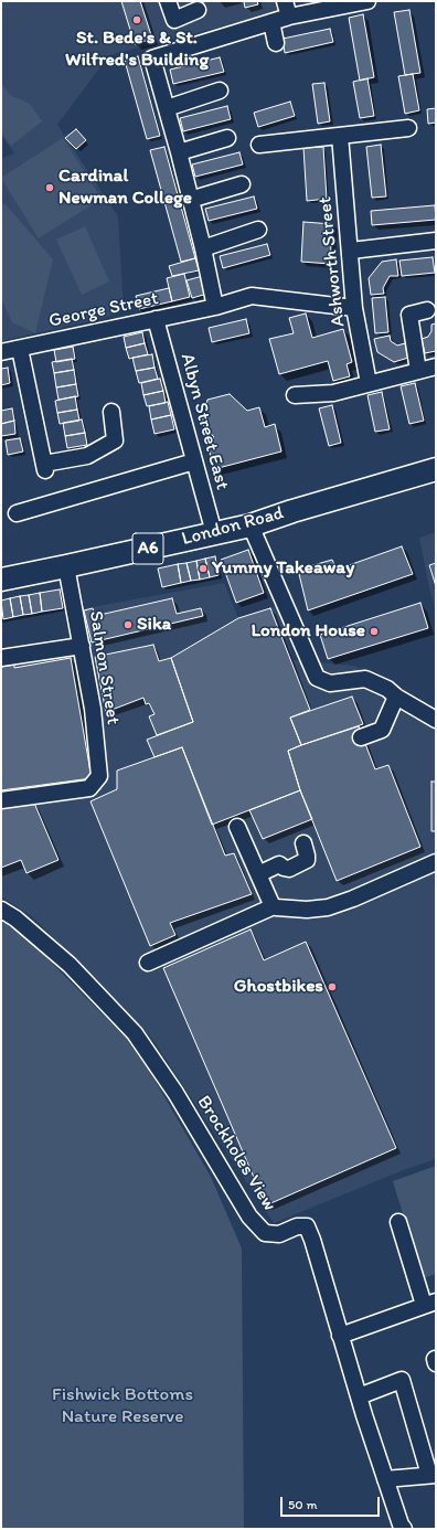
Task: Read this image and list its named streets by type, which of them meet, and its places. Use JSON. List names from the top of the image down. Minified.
{"streets":{"highway":["London Road","A6"],"street":["Ashworth Street","George Street","Albyn Street East","Salmon Street","Brockholes View"]},"crossings":[["Ashworth Street","George Street"],["George Street","Albyn Street East"],["Albyn Street East","London Road"],["London Road","Salmon Street"]],"parks":["Fishwick Bottoms Nature Reserve"],"places":["St. Bede's & St. Wilfred's Building","Cardinal Newman College","Yummy Takeaway","Sika","London House","Ghostbikes"],"scale_bar":"50 m"}
